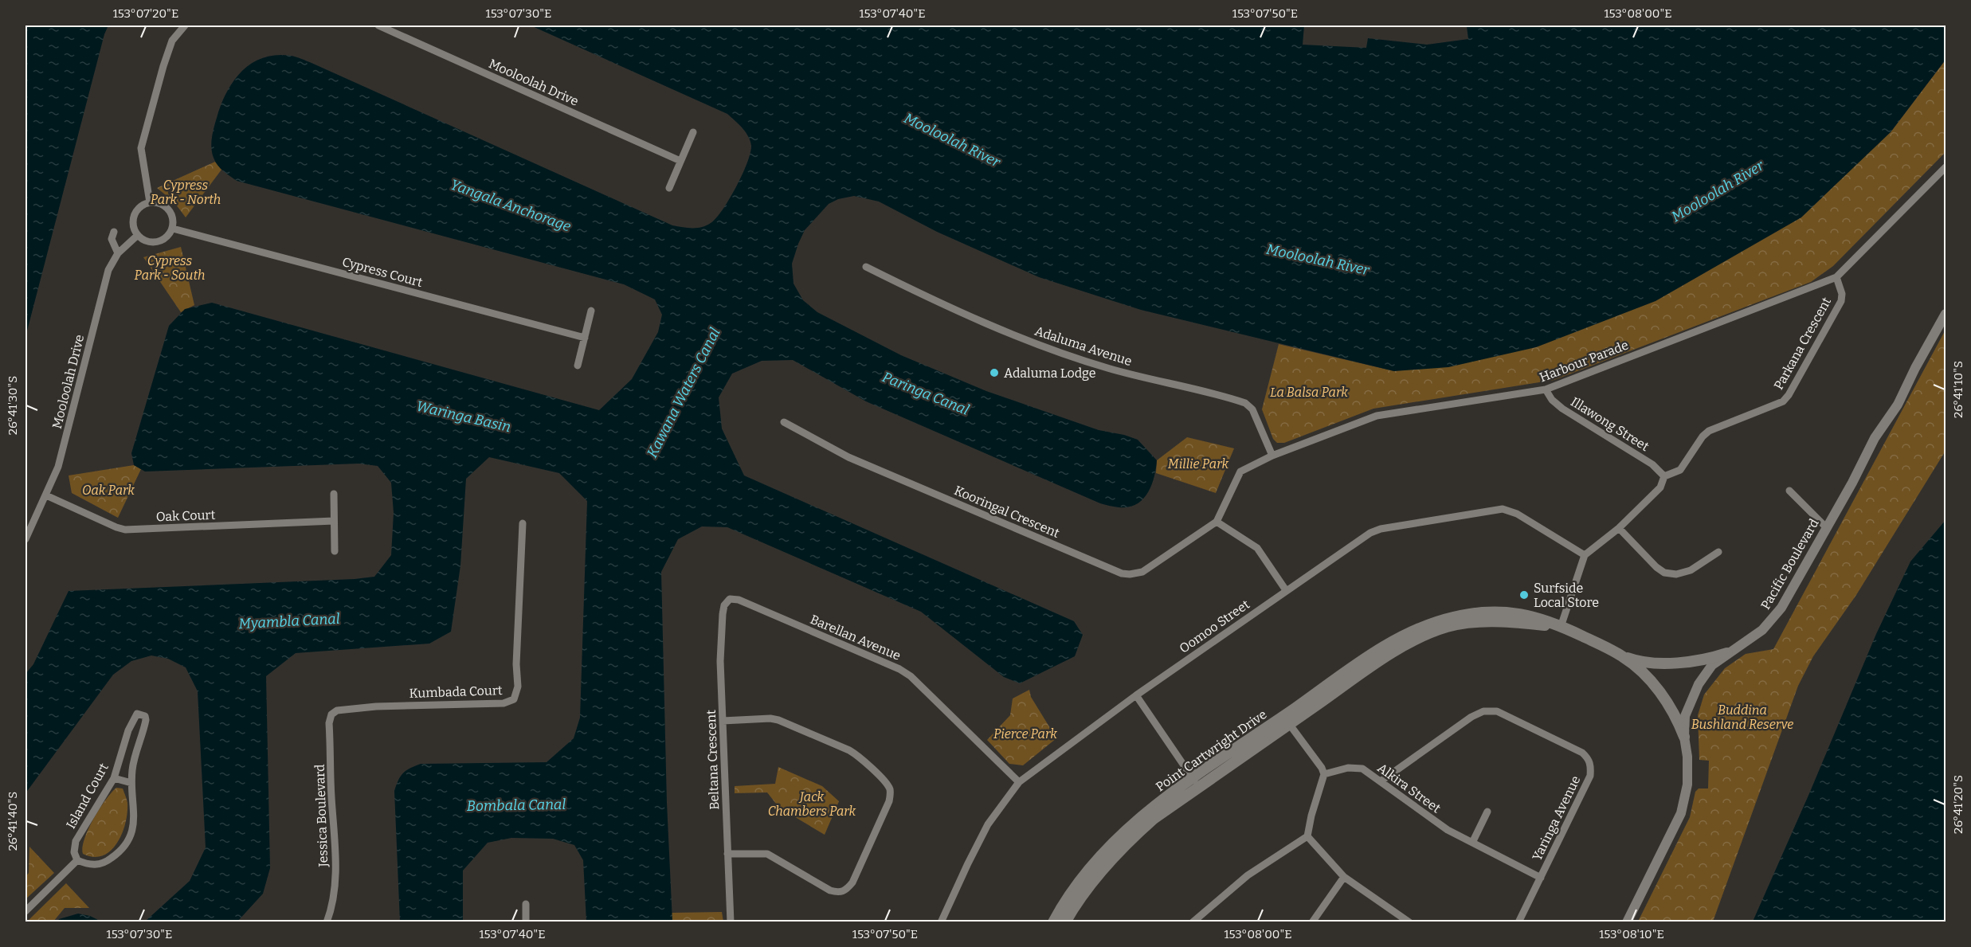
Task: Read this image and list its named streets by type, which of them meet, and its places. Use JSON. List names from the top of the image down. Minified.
{"streets":{"main road":["Point Cartwright Drive"],"street":["Mooloolah Drive","Cypress Court","Parkana Crescent","Adaluma Avenue","Harbour Parade","Illawong Street","Kooringal Crescent","Oak Court","Pacific Boulevard","Oomoo Street","Barellan Avenue","Kumbada Court","Beltana Crescent","Alkira Street","Island Court","Jessica Boulevard","Yaringa Avenue"]},"crossings":[["Mooloolah Drive","Cypress Court"],["Mooloolah Drive","Oak Court"],["Parkana Crescent","Harbour Parade"],["Parkana Crescent","Illawong Street"],["Parkana Crescent","Oomoo Street"],["Adaluma Avenue","Harbour Parade"],["Harbour Parade","Illawong Street"],["Harbour Parade","Kooringal Crescent"],["Pacific Boulevard","Point Cartwright Drive"],["Oomoo Street","Barellan Avenue"],["Barellan Avenue","Beltana Crescent"],["Kumbada Court","Jessica Boulevard"],["Alkira Street","Yaringa Avenue"]],"water":["Mooloolah River","Yangala Anchorage","Kawana Waters Canal","Paringa Canal","Waringa Basin","Myambla Canal","Bombala Canal"],"parks":["Cypress Park - North","Cypress Park - South","La Balsa Park","Millie Park","Oak Park","Buddina Bushland Reserve","Pierce Park","Jack Chambers Park"],"places":["Adaluma Lodge","Surfside Local Store"],"coordinates":["153°07'20\"E","153°07'30\"E","153°07'40\"E","153°07'50\"E","153°08'00\"E","26°41'10\"S","26°41'30\"S","26°41'20\"S","26°41'40\"S","153°08'10\"E"]}
